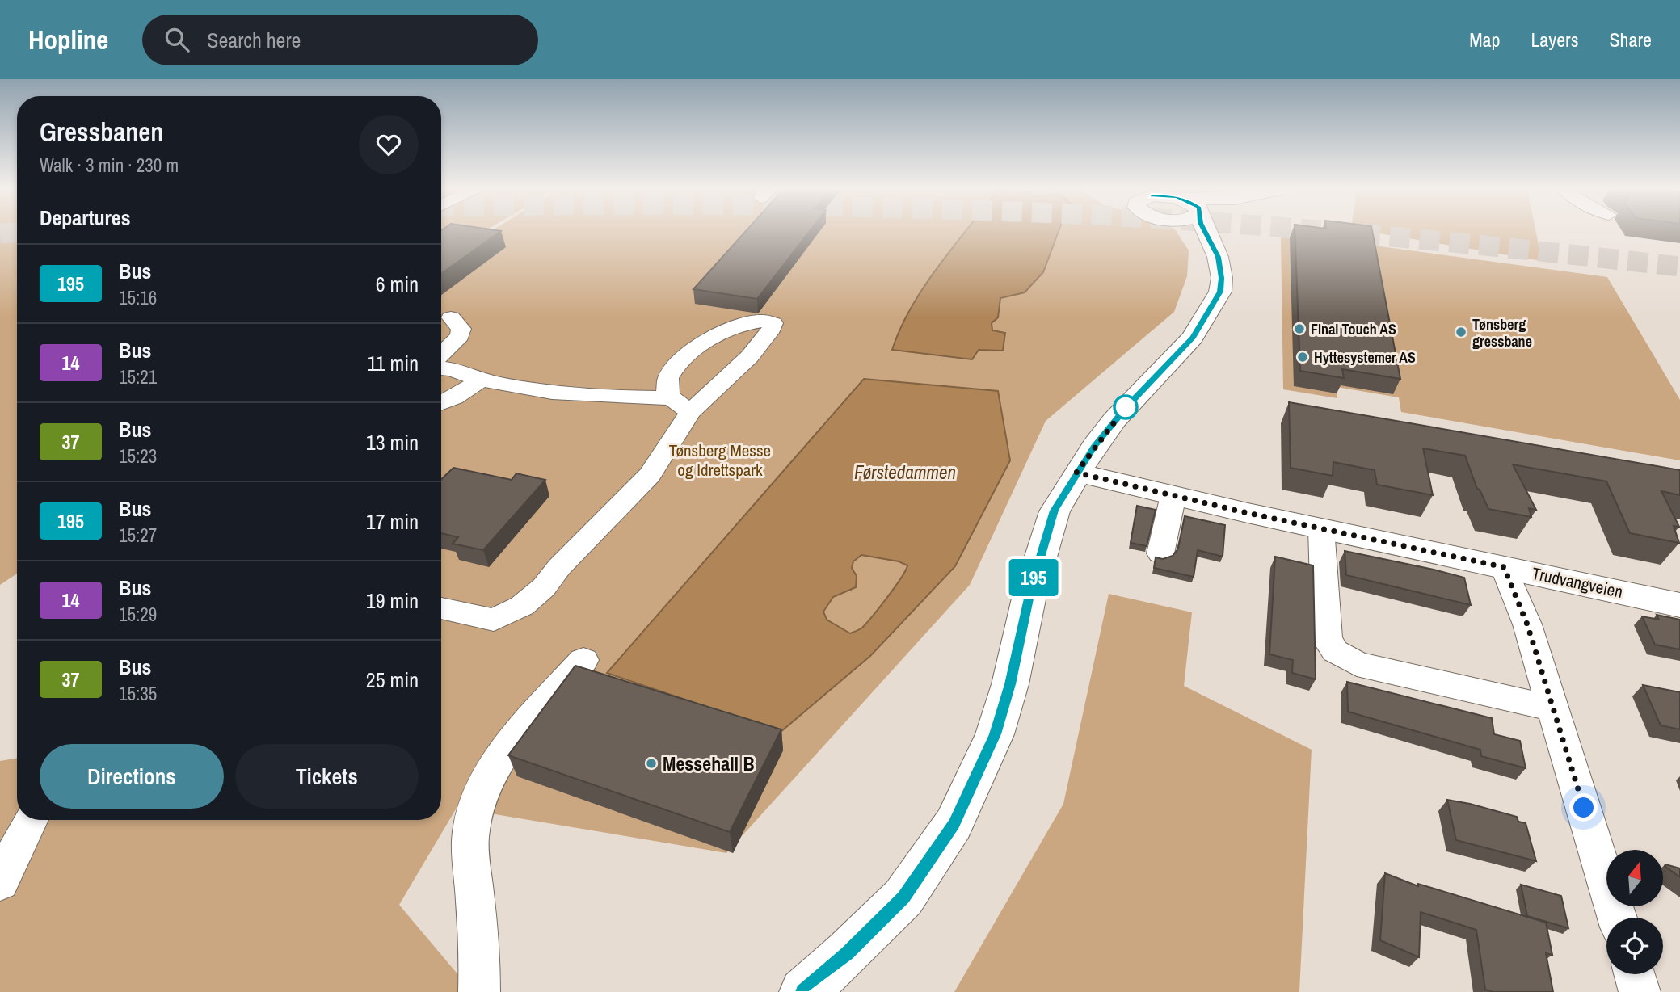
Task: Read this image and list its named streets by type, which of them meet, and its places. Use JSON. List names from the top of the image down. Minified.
{"streets":{"main road":["Trudvangveien"]},"water":["Førstedammen"],"parks":["Tønsberg Messe og Idrettspark"],"places":["Final Touch AS","Tønsberg gressbane","Hyttesystemer AS","Messehall B"],"lines":["bus line 195"],"north":"top","page":{"header":"Hopline","search":"Search here","nav":["Map","Layers","Share"],"on_map":"195","heading":[["Gressbanen","Walk · 3 min · 230 m"],"Departures"],"list":[{"mark":"195","name":"Bus","note":"15:16","value":"6 min"},{"mark":"14","name":"Bus","note":"15:21","value":"11 min"},{"mark":"37","name":"Bus","note":"15:23","value":"13 min"},{"mark":"195","name":"Bus","note":"15:27","value":"17 min"},{"mark":"14","name":"Bus","note":"15:29","value":"19 min"},{"mark":"37","name":"Bus","note":"15:35","value":"25 min"}],"buttons":["Directions","Tickets"]}}
